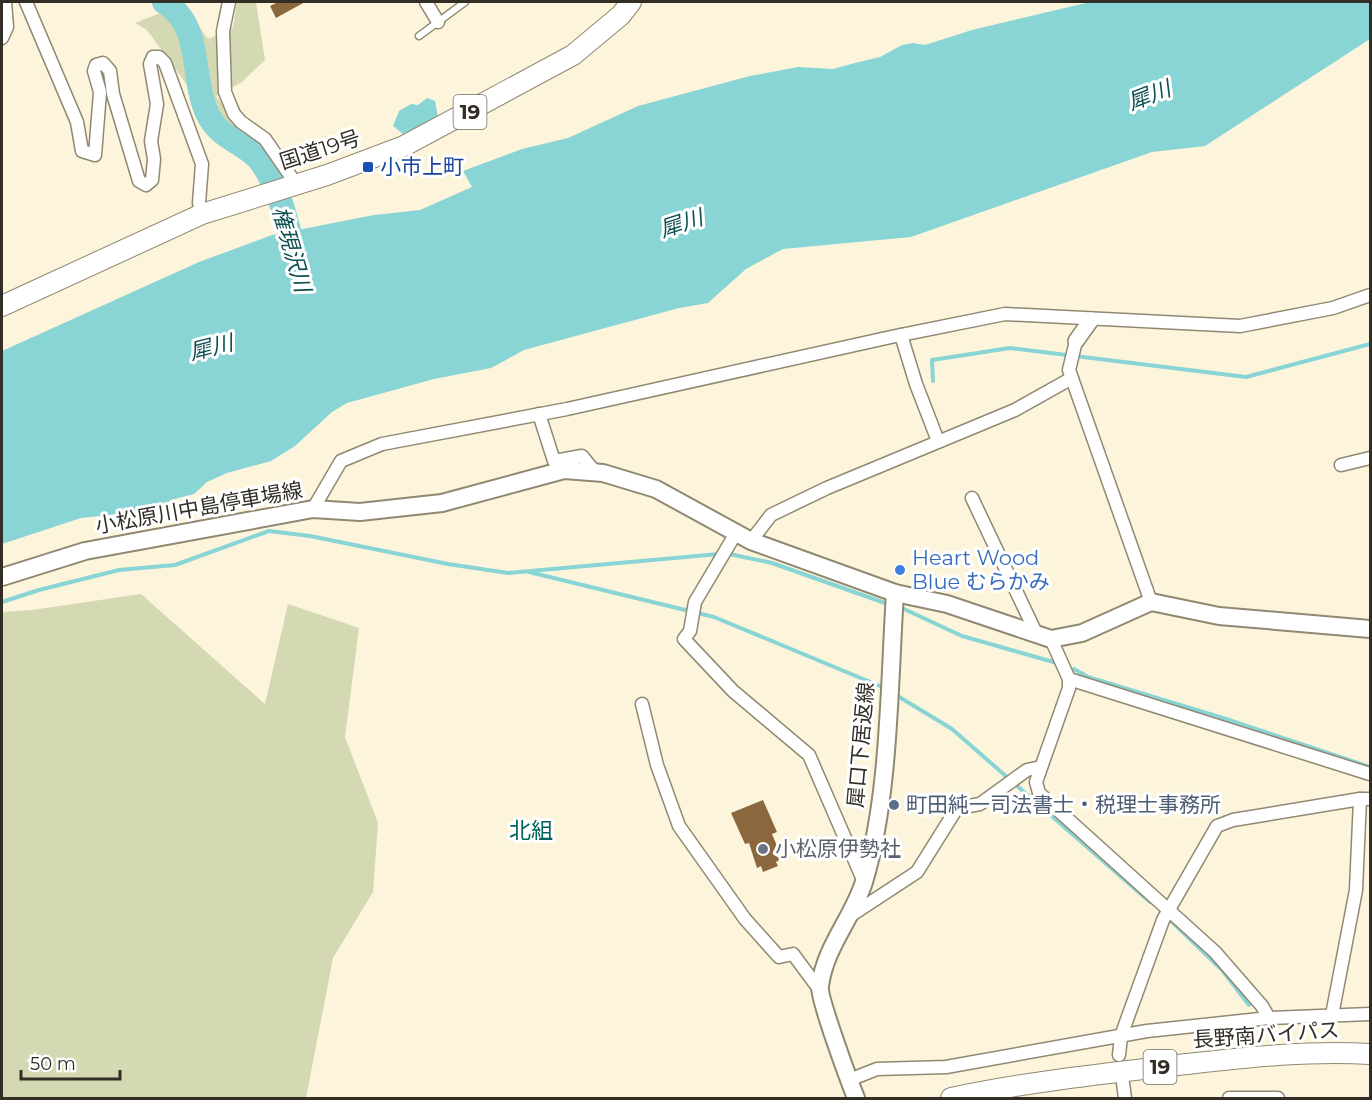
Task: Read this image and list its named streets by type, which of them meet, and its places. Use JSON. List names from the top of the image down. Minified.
{"streets":{"highway":["19","国道19号","長野南バイパス"],"main road":["小松原川中島停車場線","犀口下居返線"]},"crossings":[["小松原川中島停車場線","犀口下居返線"]],"districts":["北組"],"water":["犀川","権現沢川"],"places":{"transit":["小市上町"],"other":["Heart Wood Blue むらかみ","町田純一司法書士・税理士事務所","小松原伊勢社"]},"scale_bar":"50 m"}
